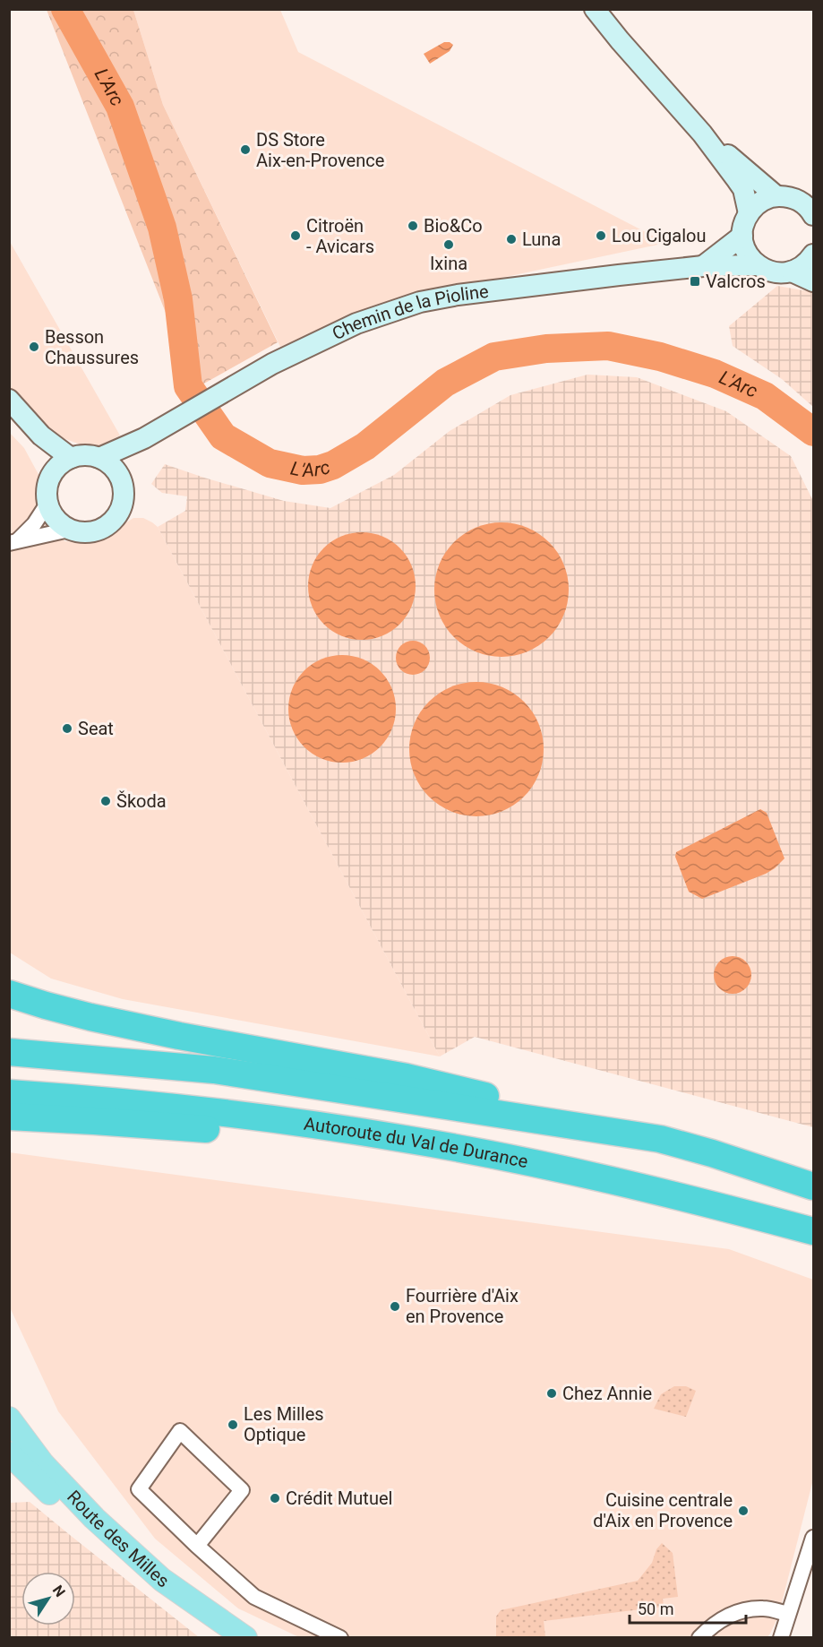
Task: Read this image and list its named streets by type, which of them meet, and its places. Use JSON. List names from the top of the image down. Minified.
{"streets":{"highway":["Autoroute du Val de Durance"],"main road":["Chemin de la Pioline","Route des Milles"]},"water":["L'Arc"],"places":{"other":["DS Store Aix-en-Provence","Bio&Co","Citroën - Avicars","Lou Cigalou","Luna","Ixina","Besson Chaussures","Seat","Škoda","Fourrière d'Aix en Provence","Chez Annie","Les Milles Optique","Crédit Mutuel","Cuisine centrale d'Aix en Provence"],"transit":["Valcros"]},"scale_bar":"50 m","north":"top right"}
